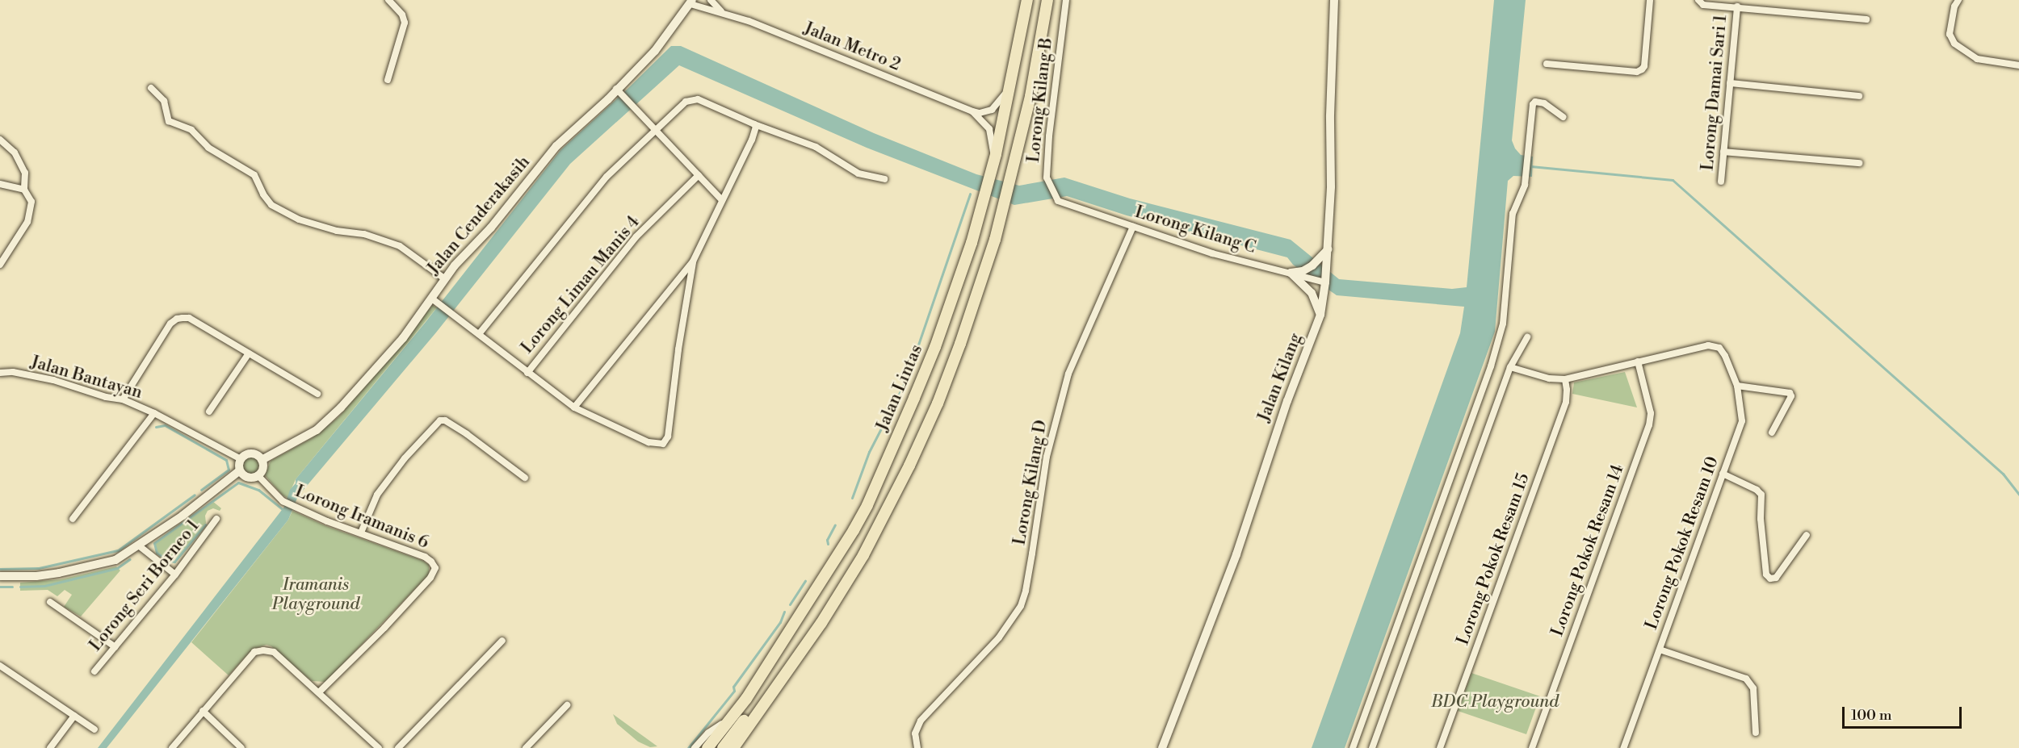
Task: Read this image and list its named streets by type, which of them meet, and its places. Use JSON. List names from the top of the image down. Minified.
{"streets":{"highway":["Jalan Lintas"],"street":["Jalan Metro 2","Lorong Damai Sari 1","Lorong Kilang B","Jalan Cenderakasih","Lorong Kilang C","Lorong Limau Manis 4","Jalan Bantayan","Jalan Kilang","Lorong Kilang D","Lorong Iramanis 6","Lorong Pokok Resam 10","Lorong Pokok Resam 14","Lorong Pokok Resam 15","Lorong Seri Borneo 1"]},"crossings":[["Jalan Metro 2","Jalan Cenderakasih"],["Jalan Metro 2","Jalan Lintas"],["Lorong Kilang B","Lorong Kilang C"],["Jalan Cenderakasih","Jalan Bantayan"],["Jalan Cenderakasih","Lorong Iramanis 6"],["Lorong Kilang C","Jalan Kilang"],["Lorong Kilang C","Lorong Kilang D"],["Jalan Bantayan","Lorong Iramanis 6"],["Lorong Pokok Resam 10","Lorong Pokok Resam 14"]],"parks":["Iramanis Playground","BDC Playground"],"scale_bar":"100 m"}
